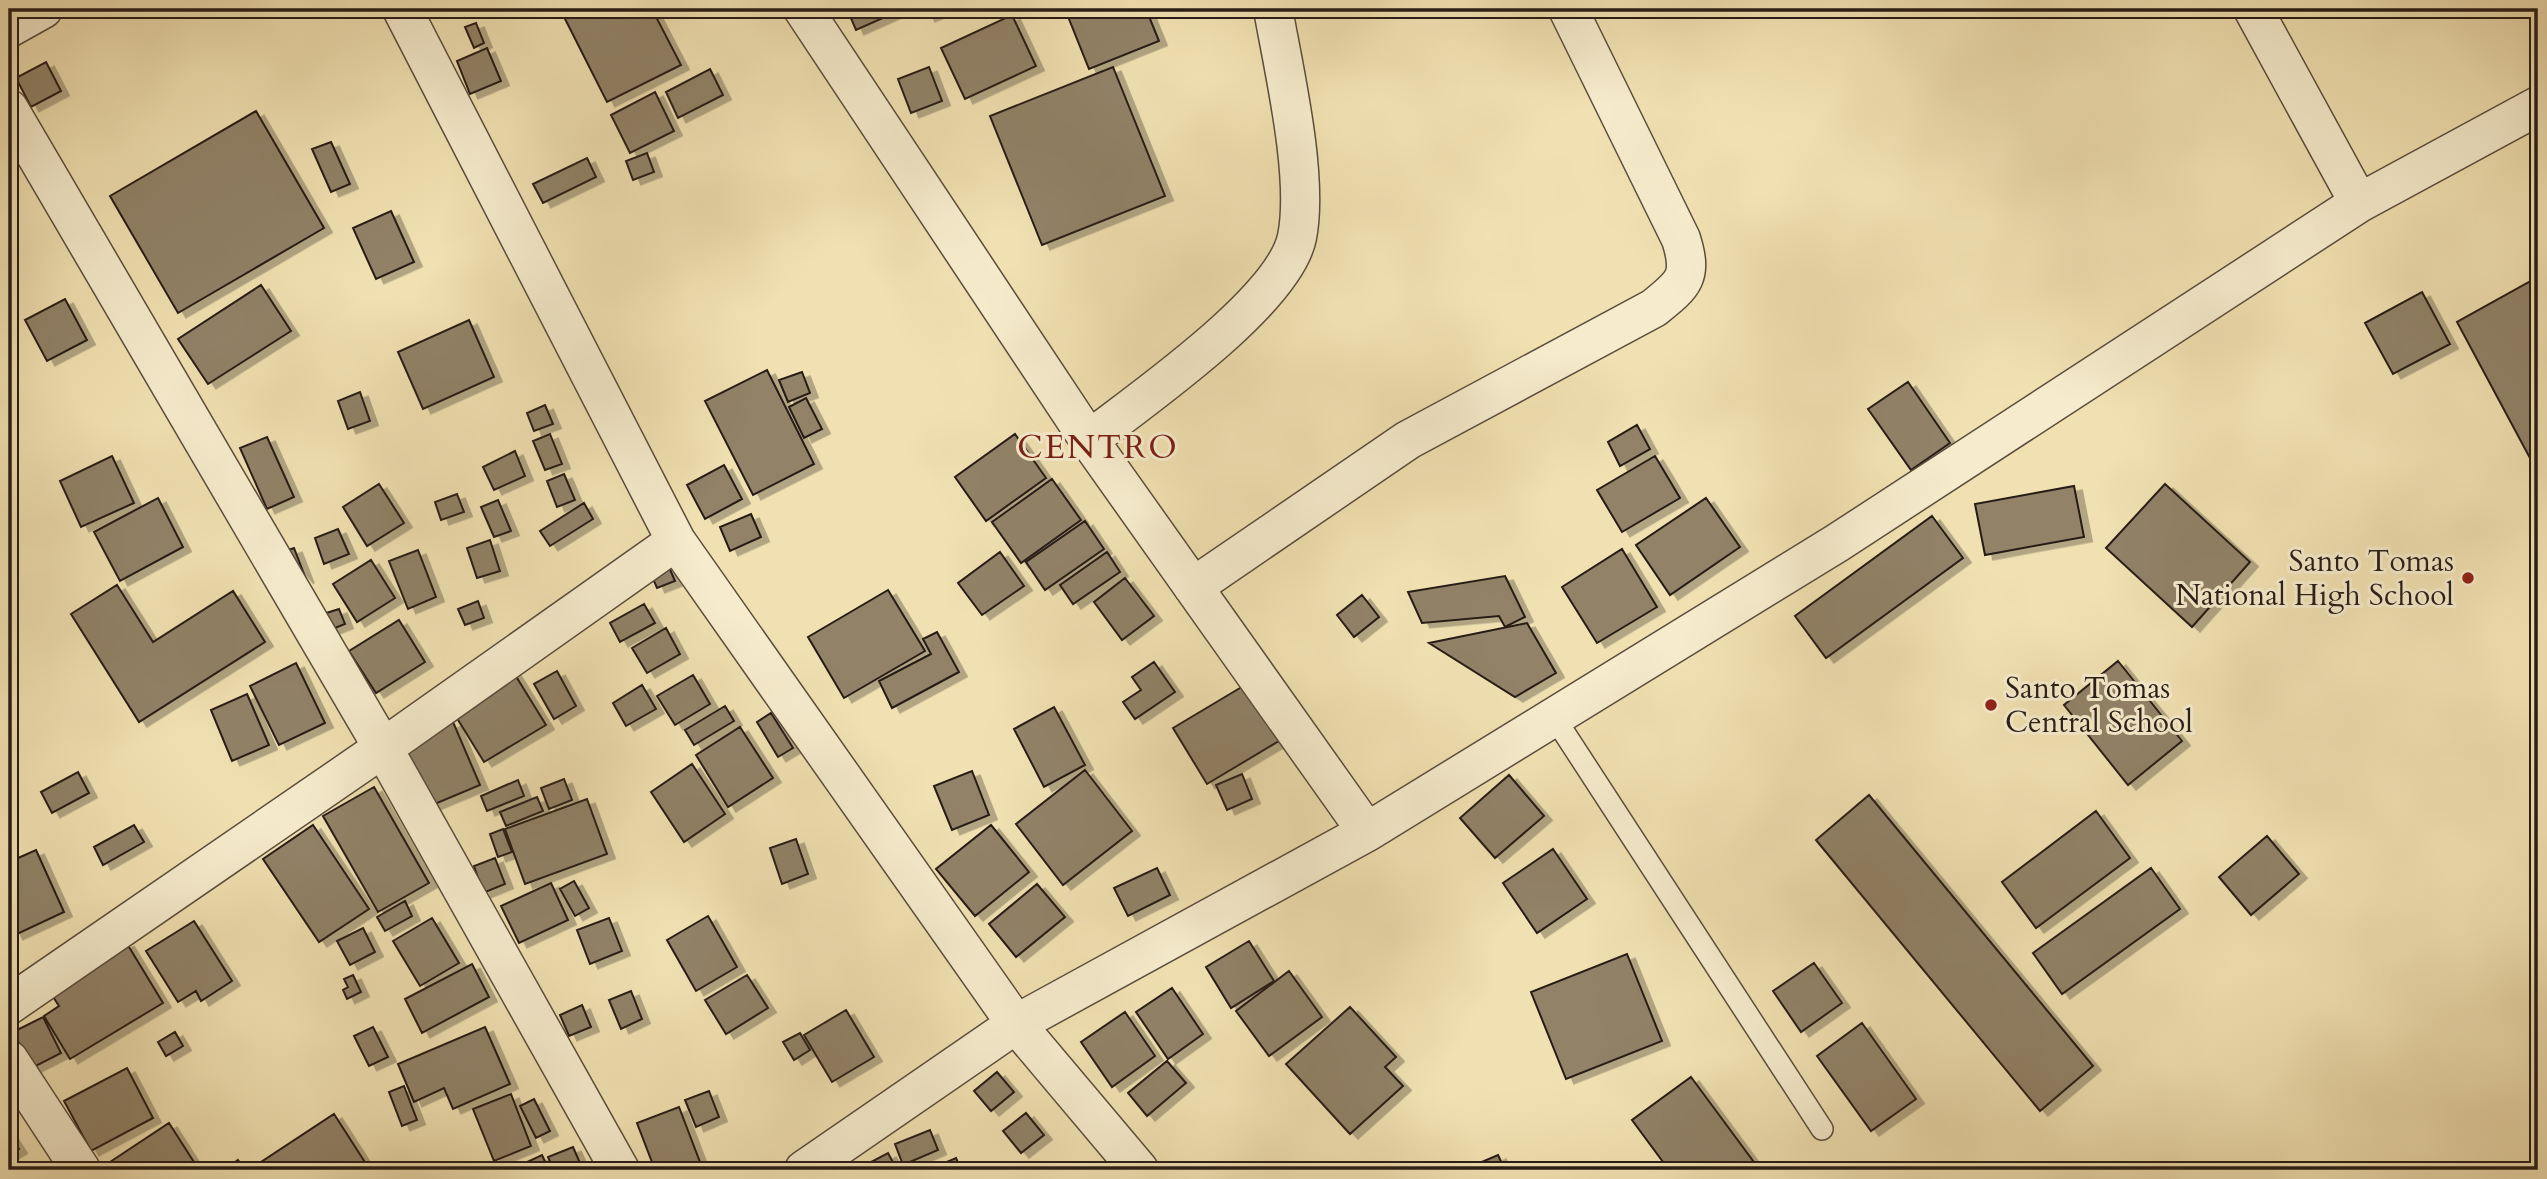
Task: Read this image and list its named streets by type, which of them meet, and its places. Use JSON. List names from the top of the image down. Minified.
{"districts":["CENTRO"],"places":["Santo Tomas National High School","Santo Tomas Central School"]}
